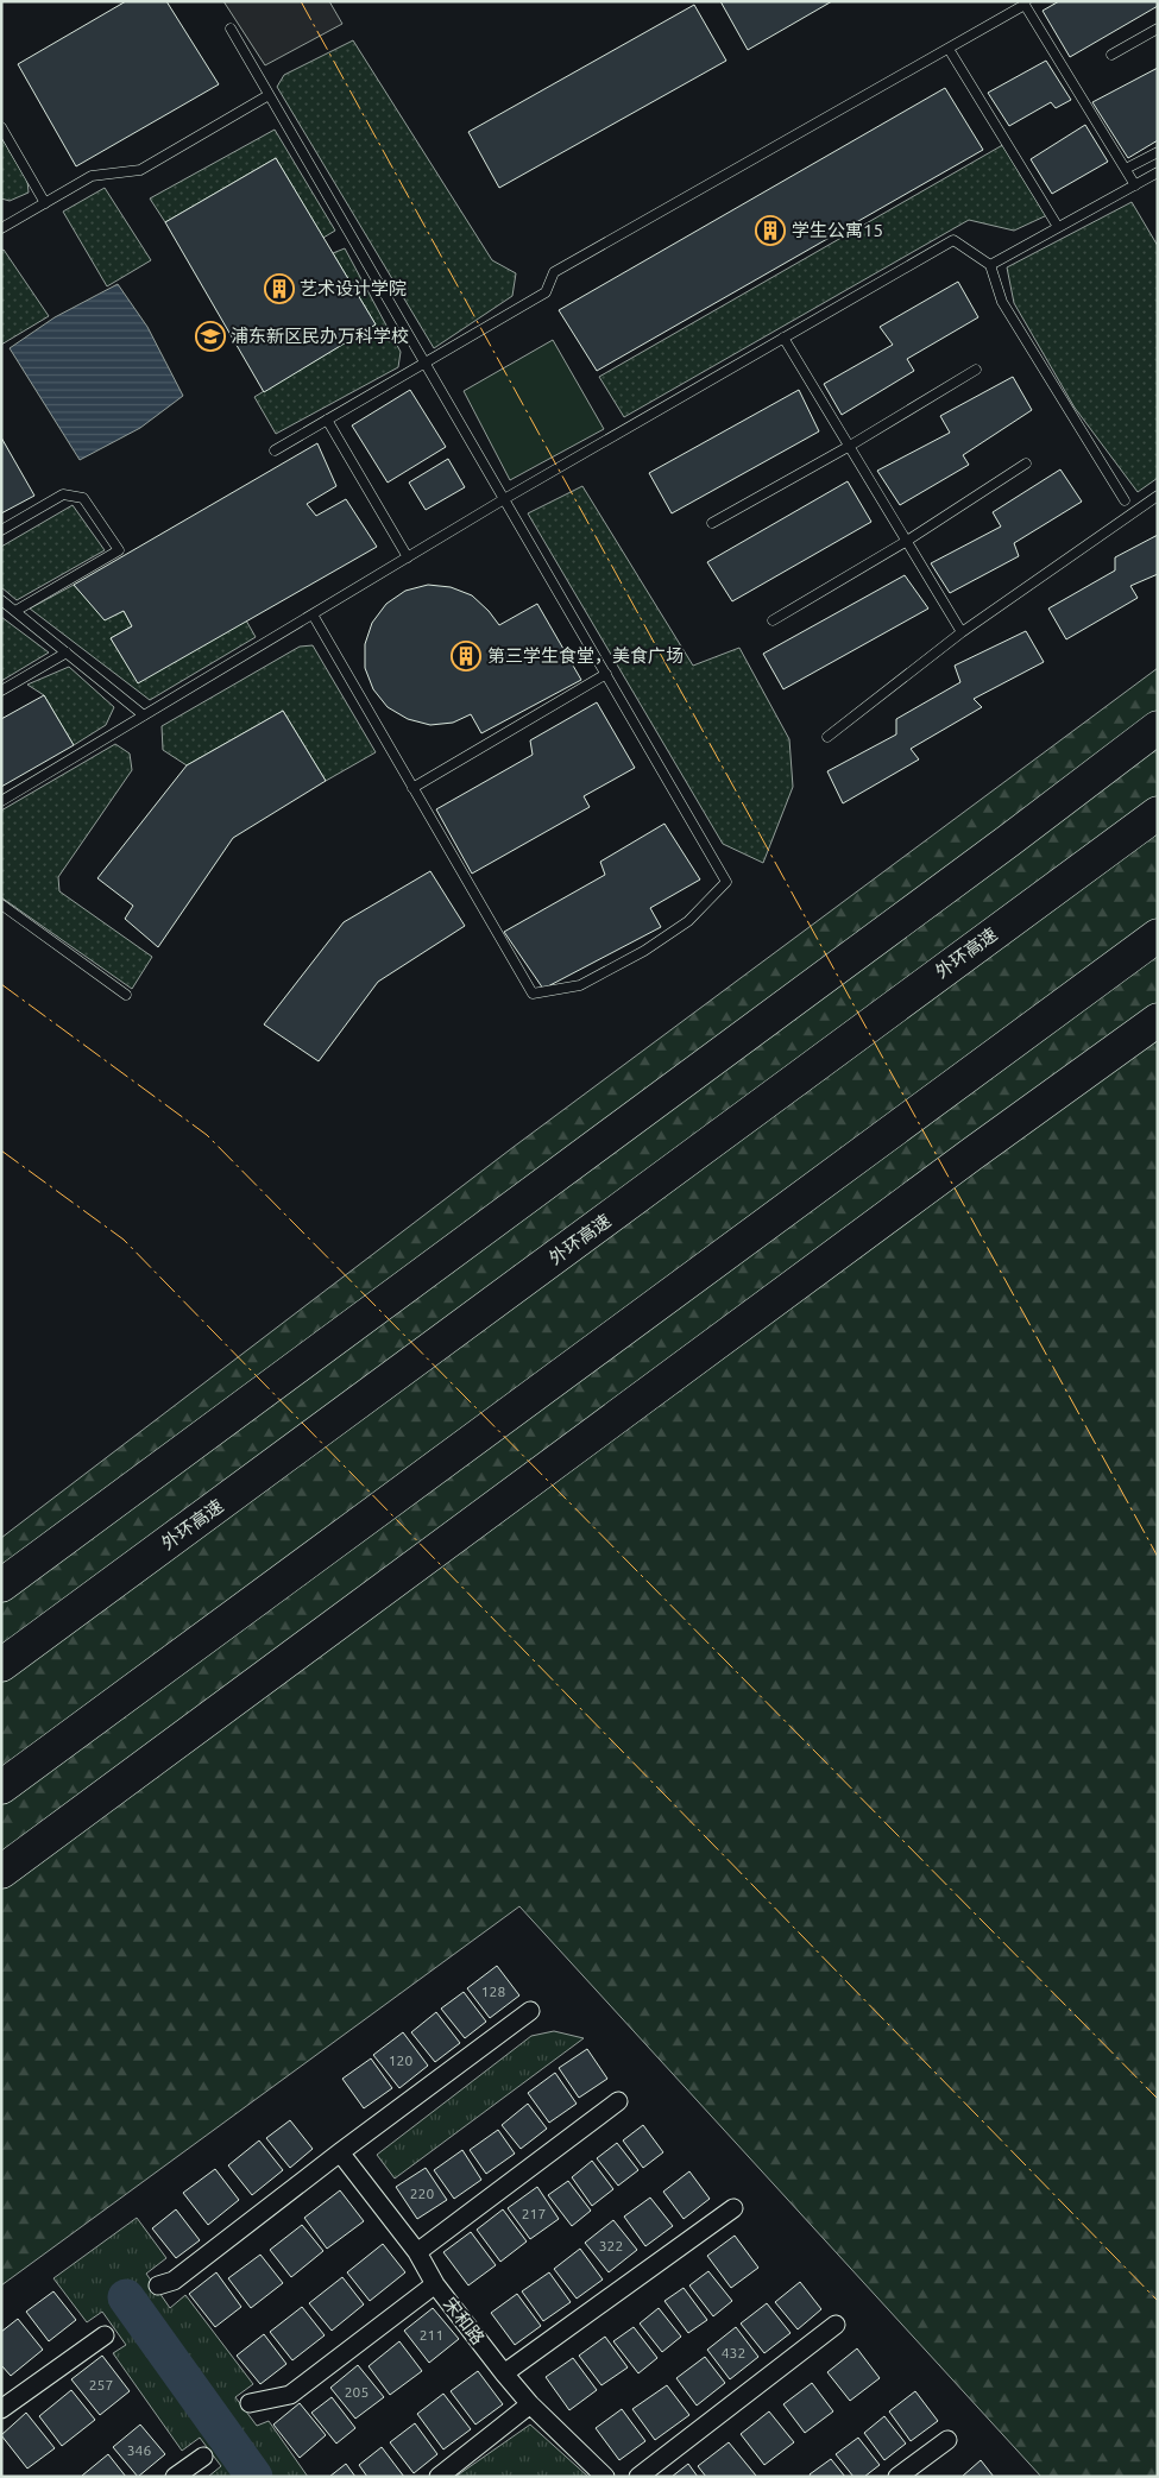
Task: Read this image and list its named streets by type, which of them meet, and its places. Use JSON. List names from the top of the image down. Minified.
{"streets":{"highway":["外环高速"],"street":["宋和路"]},"places":{"building":["学生公寓15","艺术设计学院","第三学生食堂，美食广场"],"school or university":["浦东新区民办万科学校"]},"house_numbers":["128","120","220","217","322","211","432","257","205","346"]}
